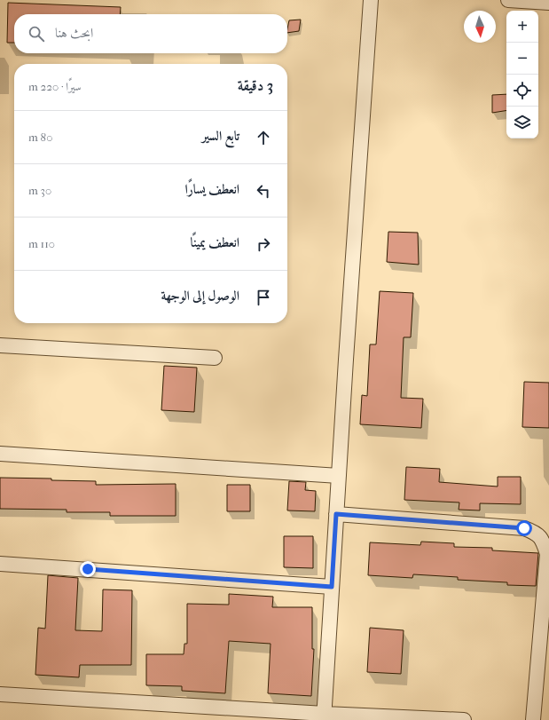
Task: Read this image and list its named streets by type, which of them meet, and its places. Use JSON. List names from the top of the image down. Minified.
{"north":"bottom","page":{"map_buttons":["+","−"],"search":"ابحث هنا","heading":["3 دقيقة","سيرًا · 220 m"],"list":[["تابع السير","80 m"],["انعطف يسارًا","30 m"],["انعطف يمينًا","110 m"],"الوصول إلى الوجهة"]}}
